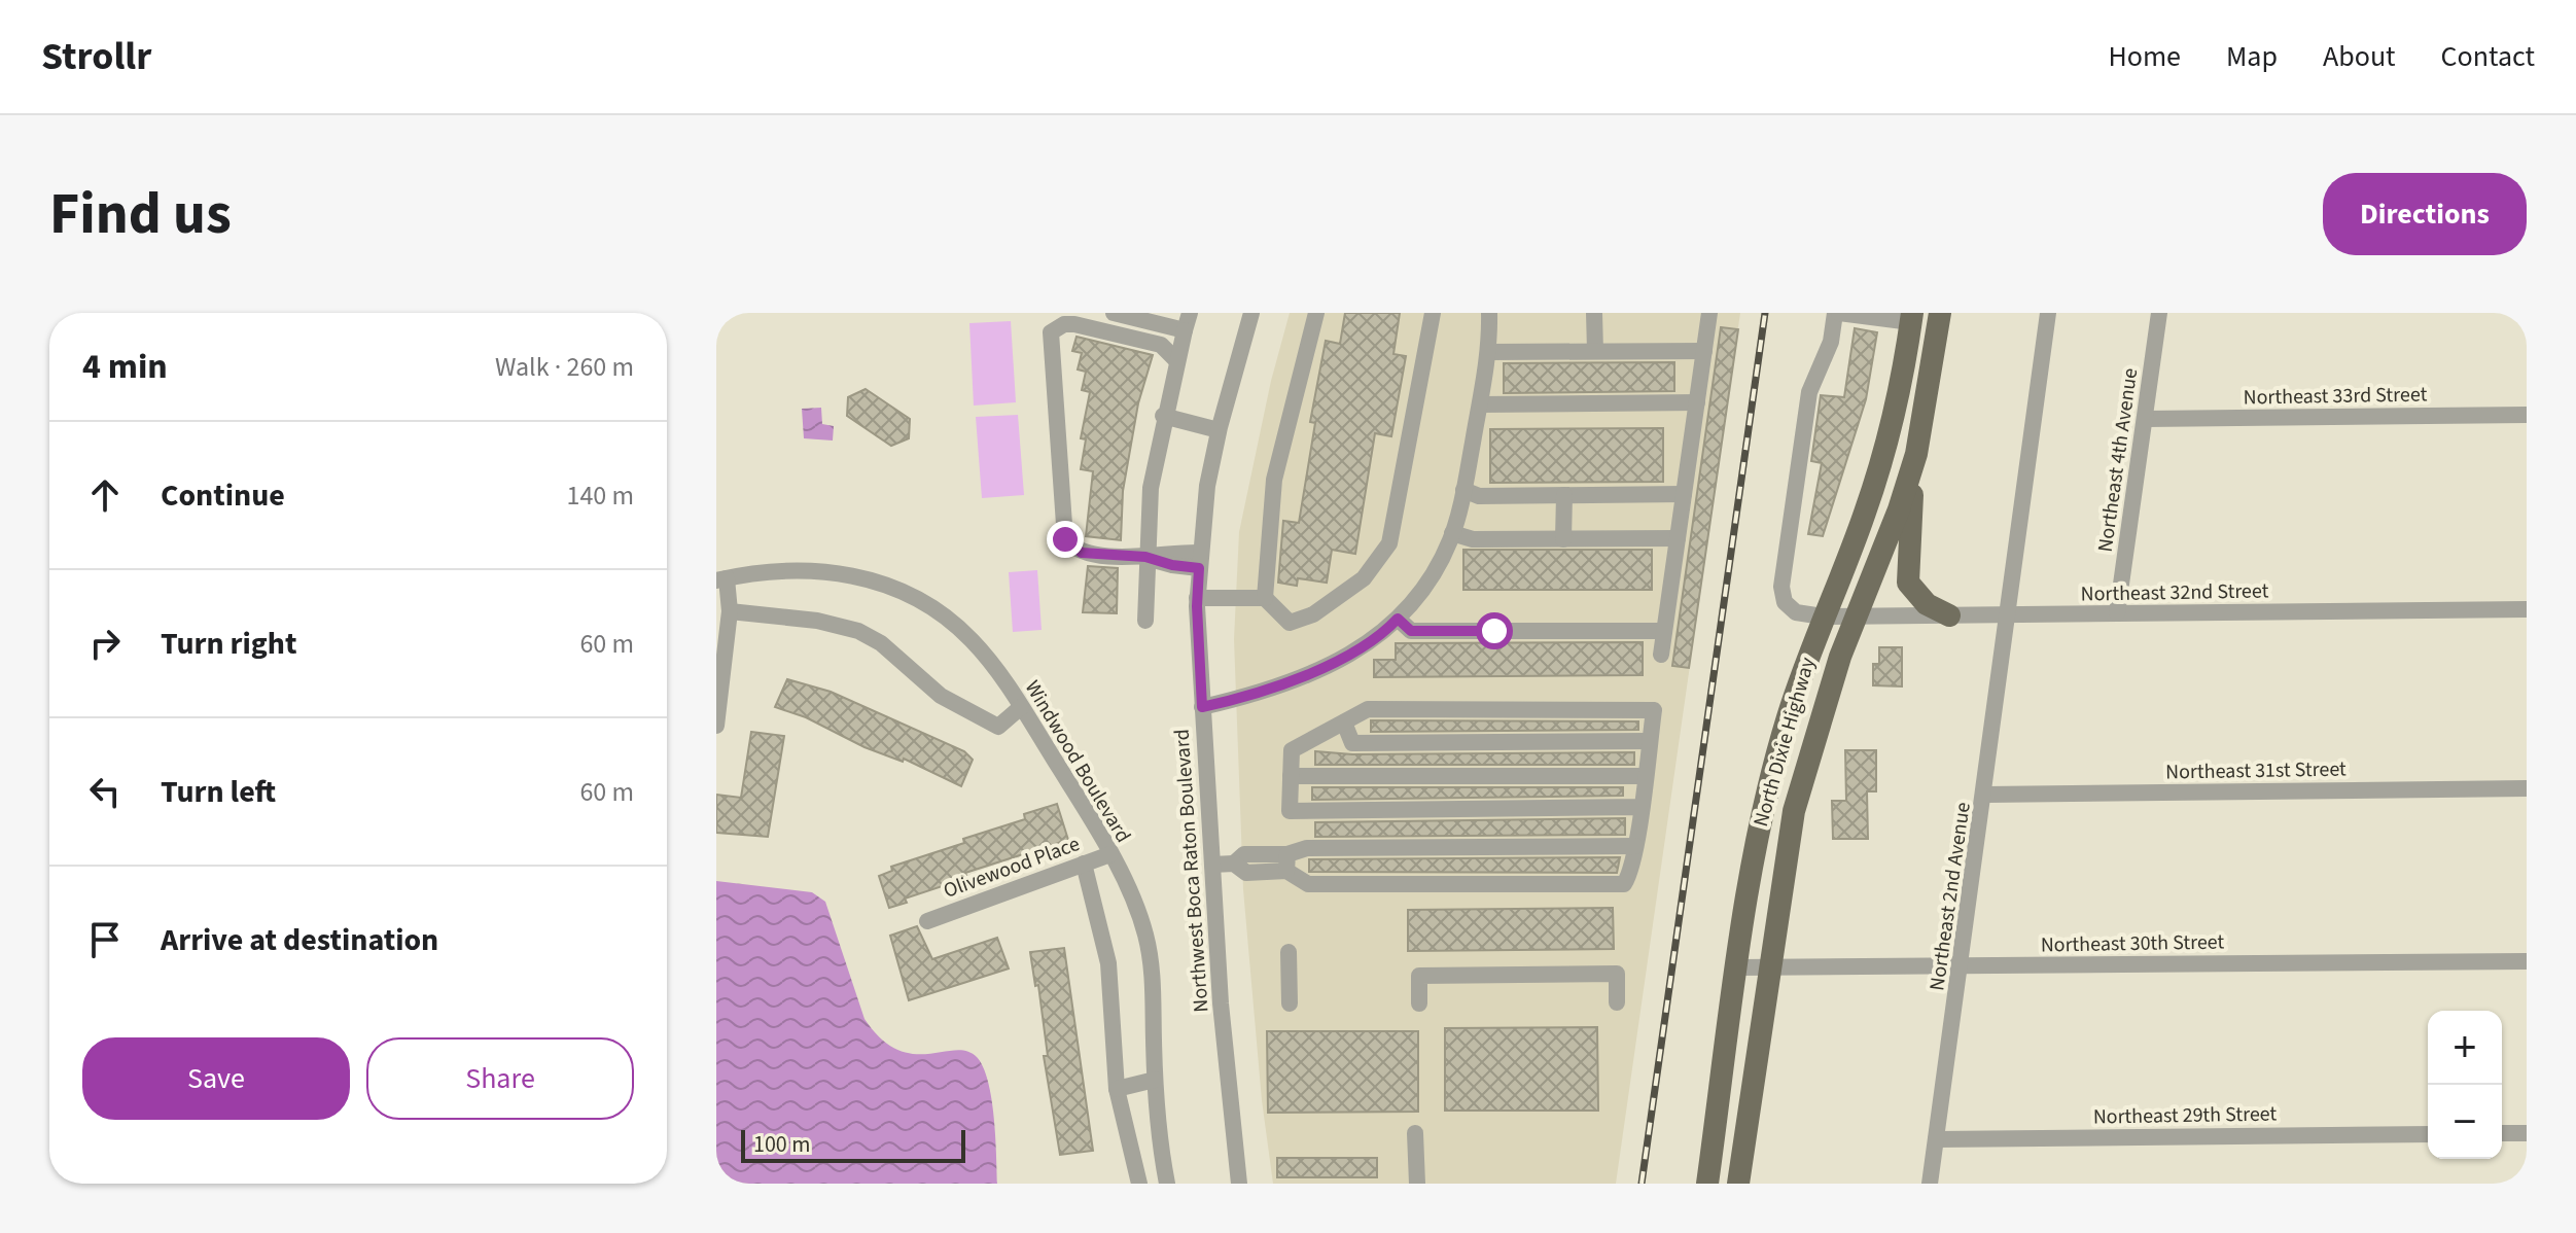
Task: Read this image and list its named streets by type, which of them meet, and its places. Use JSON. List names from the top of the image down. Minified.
{"streets":{"main road":["North Dixie Highway"],"street":["Northeast 33rd Street","Northeast 4th Avenue","Northeast 32nd Street","Windwood Boulevard","Northeast 31st Street","Olivewood Place","Northwest Boca Raton Boulevard","Northeast 2nd Avenue","Northeast 30th Street","Northeast 29th Street"]},"crossings":[["Northeast 33rd Street","Northeast 4th Avenue"],["Northeast 4th Avenue","Northeast 32nd Street"],["Northeast 32nd Street","North Dixie Highway"],["Northeast 32nd Street","Northeast 2nd Avenue"],["North Dixie Highway","Northeast 30th Street"],["Windwood Boulevard","Olivewood Place"],["Northeast 31st Street","Northeast 2nd Avenue"],["Northeast 2nd Avenue","Northeast 30th Street"],["Northeast 2nd Avenue","Northeast 29th Street"]],"scale_bar":"100 m","page":{"header":"Strollr","nav":["Home","Map","About","Contact"],"buttons":["Directions",["Save","Share"]],"title":"Find us","heading":["4 min","Walk · 260 m"],"list":[["Continue","140 m"],["Turn right","60 m"],["Turn left","60 m"],"Arrive at destination"],"map_buttons":["+","−"],"scale":"100 m"}}
